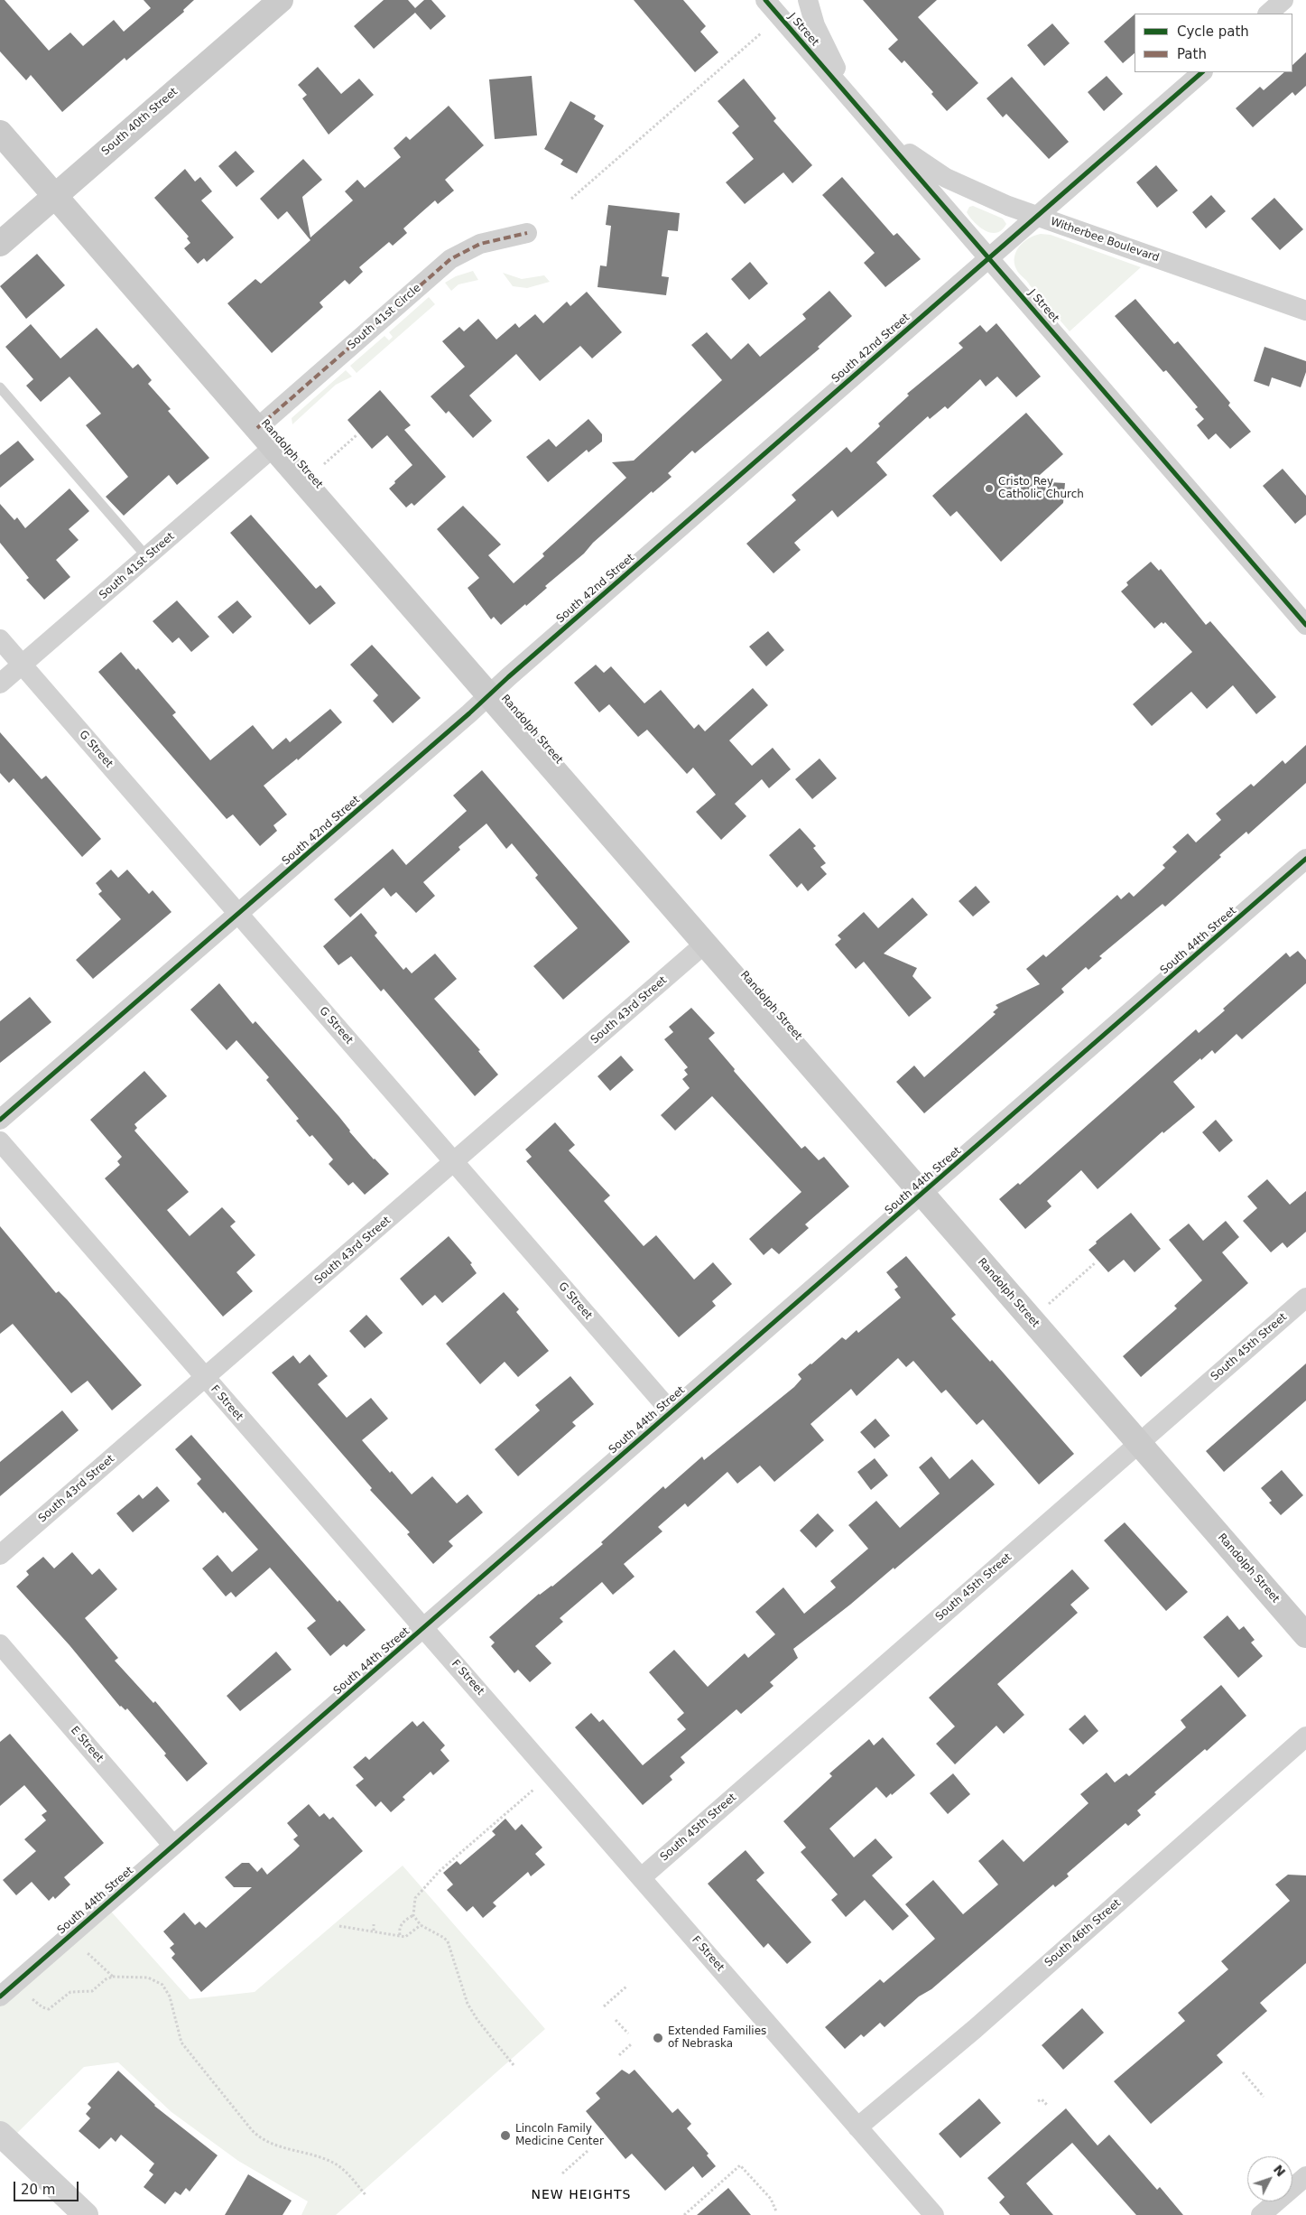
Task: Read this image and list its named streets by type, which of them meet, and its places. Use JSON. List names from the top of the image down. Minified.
{"streets":{"main road":["South 40th Street","Randolph Street"],"street":["J Street","Witherbee Boulevard","South 41st Circle","South 42nd Street","South 41st Street","G Street","South 44th Street","South 43rd Street","South 45th Street","F Street","E Street","South 46th Street"]},"crossings":[["J Street","Witherbee Boulevard"],["J Street","South 42nd Street"],["South 40th Street","Randolph Street"],["Witherbee Boulevard","South 42nd Street"],["South 41st Circle","Randolph Street"],["South 42nd Street","Randolph Street"],["South 42nd Street","G Street"],["Randolph Street","South 41st Street"],["Randolph Street","South 44th Street"],["Randolph Street","South 43rd Street"],["Randolph Street","South 45th Street"],["South 41st Street","G Street"],["G Street","South 44th Street"],["G Street","South 43rd Street"],["South 44th Street","F Street"],["South 44th Street","E Street"],["South 43rd Street","F Street"],["South 45th Street","F Street"],["F Street","South 46th Street"]],"districts":["NEW HEIGHTS"],"places":["Cristo Rey Catholic Church","Extended Families of Nebraska","Lincoln Family Medicine Center"],"legend":["Cycle path","Path"],"scale_bar":"20 m","north":"top right"}
